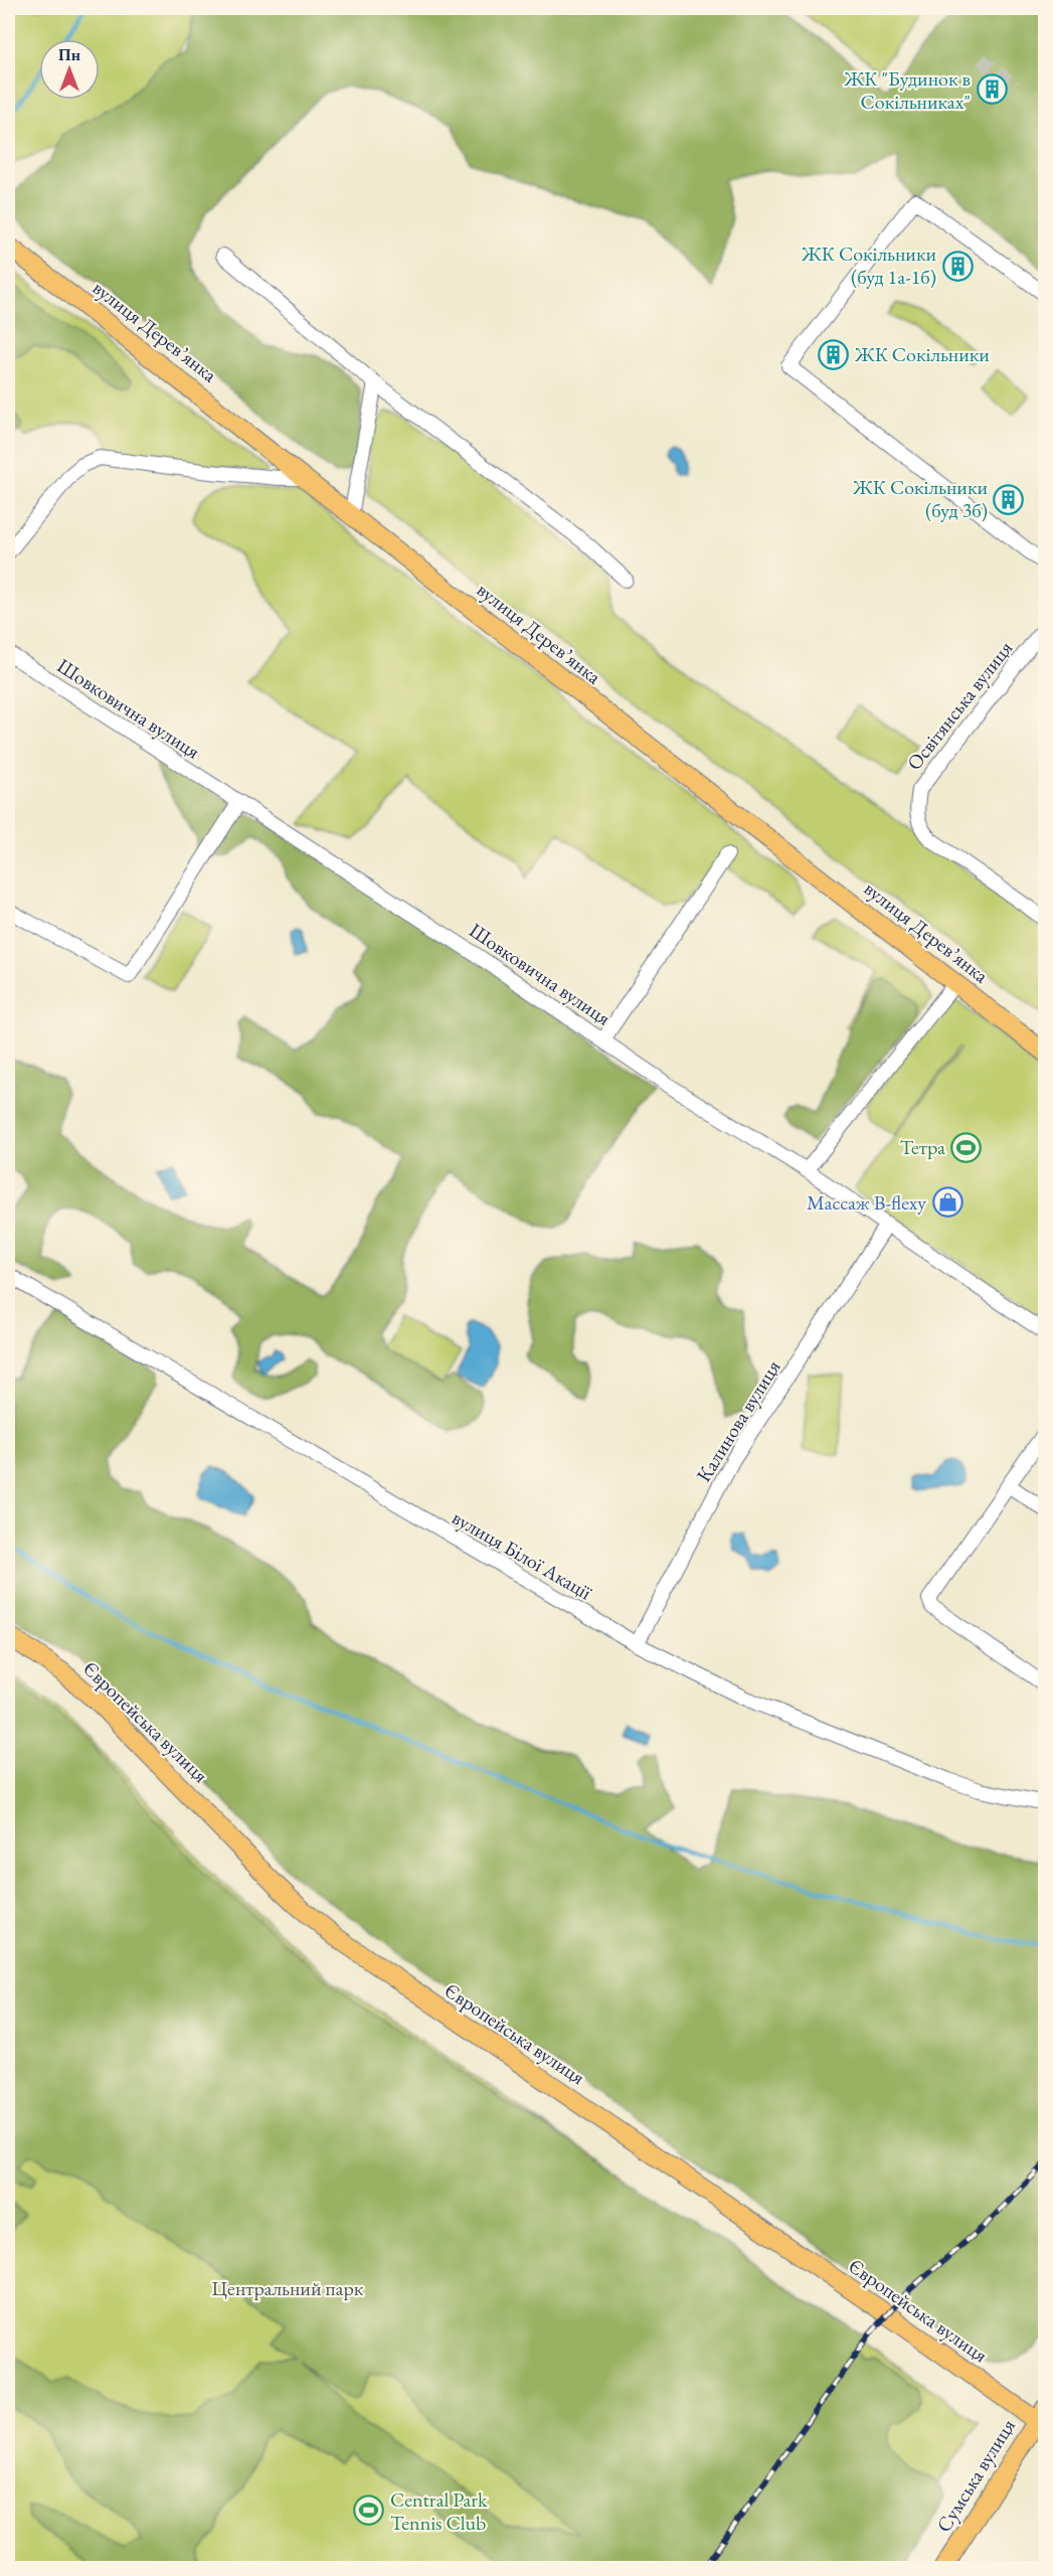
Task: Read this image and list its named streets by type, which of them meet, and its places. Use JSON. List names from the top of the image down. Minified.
{"streets":{"main road":["вулиця Дерев’янка","Європейська вулиця","Сумська вулиця"],"street":["Освітянська вулиця","Шовковична вулиця","Калинова вулиця","вулиця Білої Акації"]},"crossings":[["Шовковична вулиця","Калинова вулиця"],["Калинова вулиця","вулиця Білої Акації"],["Європейська вулиця","Сумська вулиця"]],"parks":["Центральний парк"],"places":{"building":["ЖК \"Будинок в Сокільниках\"","ЖК Сокільники (буд 1а-1б)","ЖК Сокільники","ЖК Сокільники (буд 3б)"],"sports":["Тетра","Central Park Tennis Club"],"shop":["Массаж B-flexy"]},"north":"top"}
